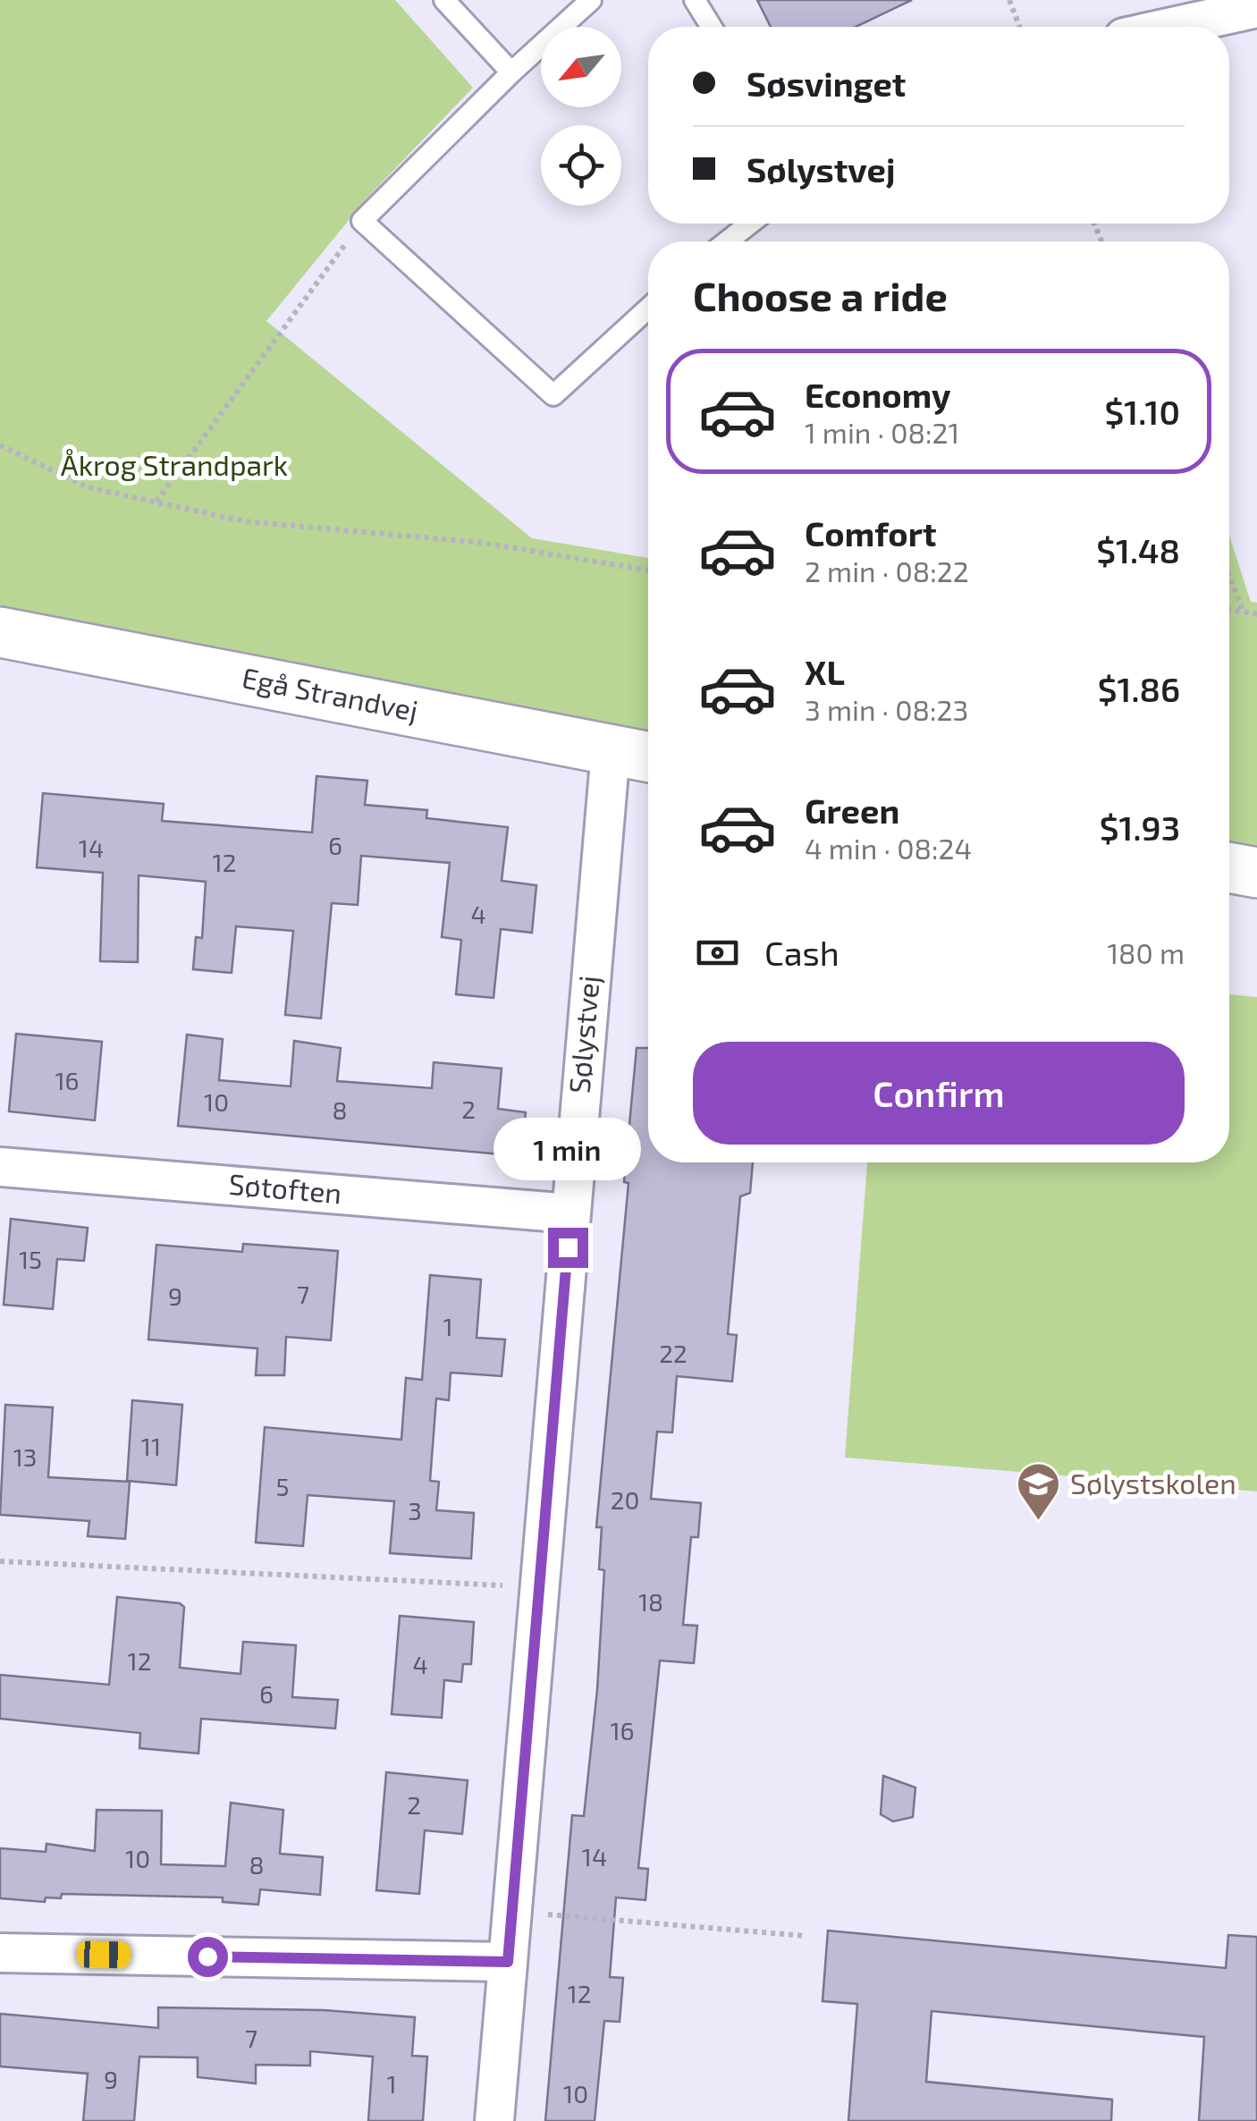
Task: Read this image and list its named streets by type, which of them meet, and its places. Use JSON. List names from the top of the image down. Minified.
{"streets":{"street":["Egå Strandvej","Sølystvej","Søtoften"]},"crossings":[["Egå Strandvej","Sølystvej"],["Sølystvej","Søtoften"]],"parks":["Åkrog Strandpark"],"places":{"school or university":["Sølystskolen"]},"house_numbers":["6","14","12","4","16","10","2","8","15","7","9","1","22","11","13","5","20","3","18","12","4","6","16","2","14","10","8","12","7","9","1","10"],"north":"bottom left","page":{"banner":["Søsvinget","Sølystvej"],"heading":"Choose a ride","list":[{"name":"Economy","note":"1 min · 08:21","value":"$1.10"},{"name":"Comfort","note":"2 min · 08:22","value":"$1.48"},{"name":"XL","note":"3 min · 08:23","value":"$1.86"},{"name":"Green","note":"4 min · 08:24","value":"$1.93"}],"pay":["Cash","180 m"],"buttons":"Confirm","bubble":"1 min"}}
